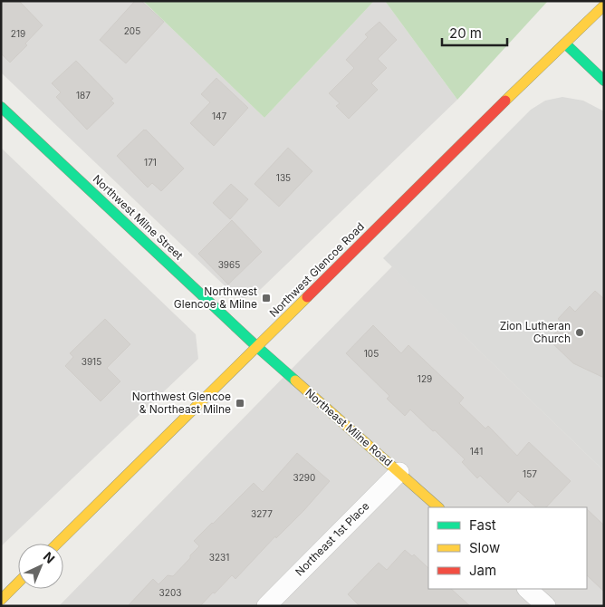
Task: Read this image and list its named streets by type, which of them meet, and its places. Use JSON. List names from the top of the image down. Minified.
{"streets":{"main road":["Northwest Milne Street","Northwest Glencoe Road","Northeast Milne Road"],"street":["Northeast 1st Place"]},"crossings":[["Northwest Milne Street","Northwest Glencoe Road"],["Northwest Milne Street","Northeast Milne Road"],["Northwest Glencoe Road","Northeast Milne Road"],["Northeast Milne Road","Northeast 1st Place"]],"places":{"transit":["Northwest Glencoe & Milne","Northwest Glencoe & Northeast Milne"],"other":["Zion Lutheran Church"]},"house_numbers":["205","219","187","147","171","135","3965","105","3915","129","141","157","3290","3277","3231","3203"],"legend":["Fast","Slow","Jam"],"scale_bar":"20 m","north":"top right"}
